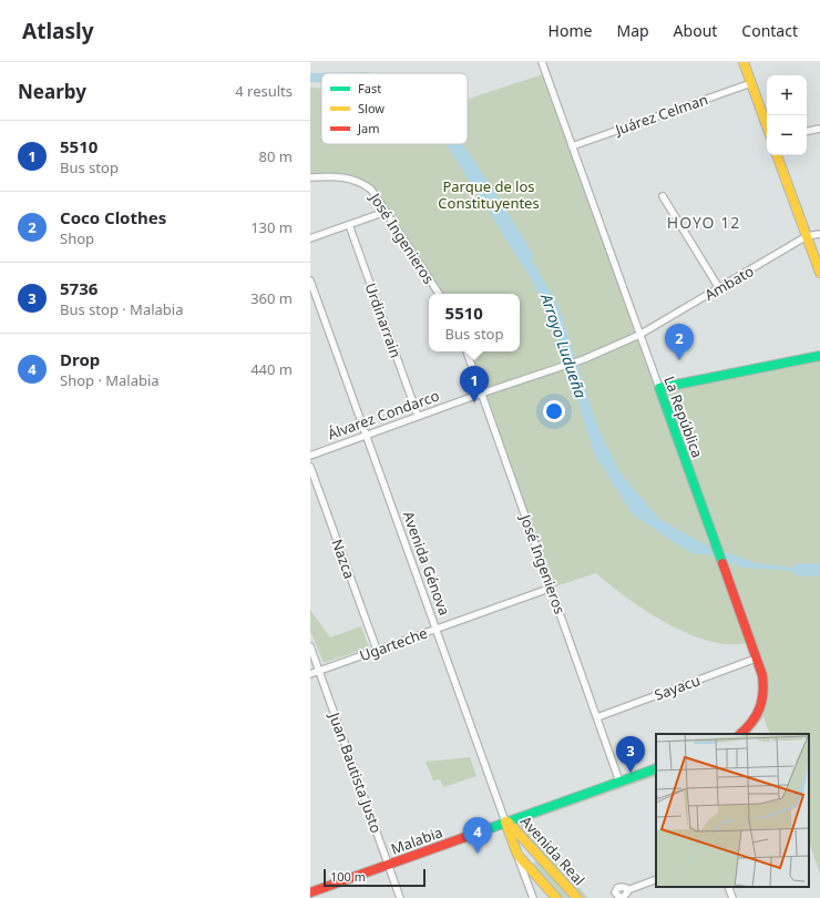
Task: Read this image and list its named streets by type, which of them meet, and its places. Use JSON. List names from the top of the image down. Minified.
{"streets":{"main road":["La República","Avenida Génova","Malabia","Avenida Real"],"street":["Juárez Celman","José Ingenieros","Ambato","Urdinarrain","Álvarez Condarco","Nazca","Ugarteche","Sayacu","Juan Bautista Justo"]},"crossings":[["Juárez Celman","La República"],["José Ingenieros","Álvarez Condarco"],["José Ingenieros","Ugarteche"],["José Ingenieros","Sayacu"],["José Ingenieros","Malabia"],["Ambato","Álvarez Condarco"],["Ambato","La República"],["Urdinarrain","Álvarez Condarco"],["Álvarez Condarco","La República"],["Álvarez Condarco","Avenida Génova"],["La República","Sayacu"],["Nazca","Ugarteche"],["Avenida Génova","Ugarteche"],["Avenida Génova","Malabia"],["Avenida Génova","Avenida Real"],["Ugarteche","Juan Bautista Justo"],["Juan Bautista Justo","Malabia"],["Malabia","Avenida Real"]],"districts":["HOYO 12"],"water":["Arroyo Ludueña"],"parks":["Parque de los Constituyentes"],"legend":["Fast","Slow","Jam"],"scale_bar":"100 m","page":{"header":"Atlasly","nav":["Home","Map","About","Contact"],"heading":["Nearby","4 results"],"map_buttons":["+","−"],"list":[{"mark":"1","name":"5510","note":"Bus stop","value":"80 m"},{"mark":"2","name":"Coco Clothes","note":"Shop","value":"130 m"},{"mark":"3","name":"5736","note":"Bus stop · Malabia","value":"360 m"},{"mark":"4","name":"Drop","note":"Shop · Malabia","value":"440 m"}],"popup":["5510","Bus stop"],"pins":["2","1","3","4"],"scale":"100 m"}}
